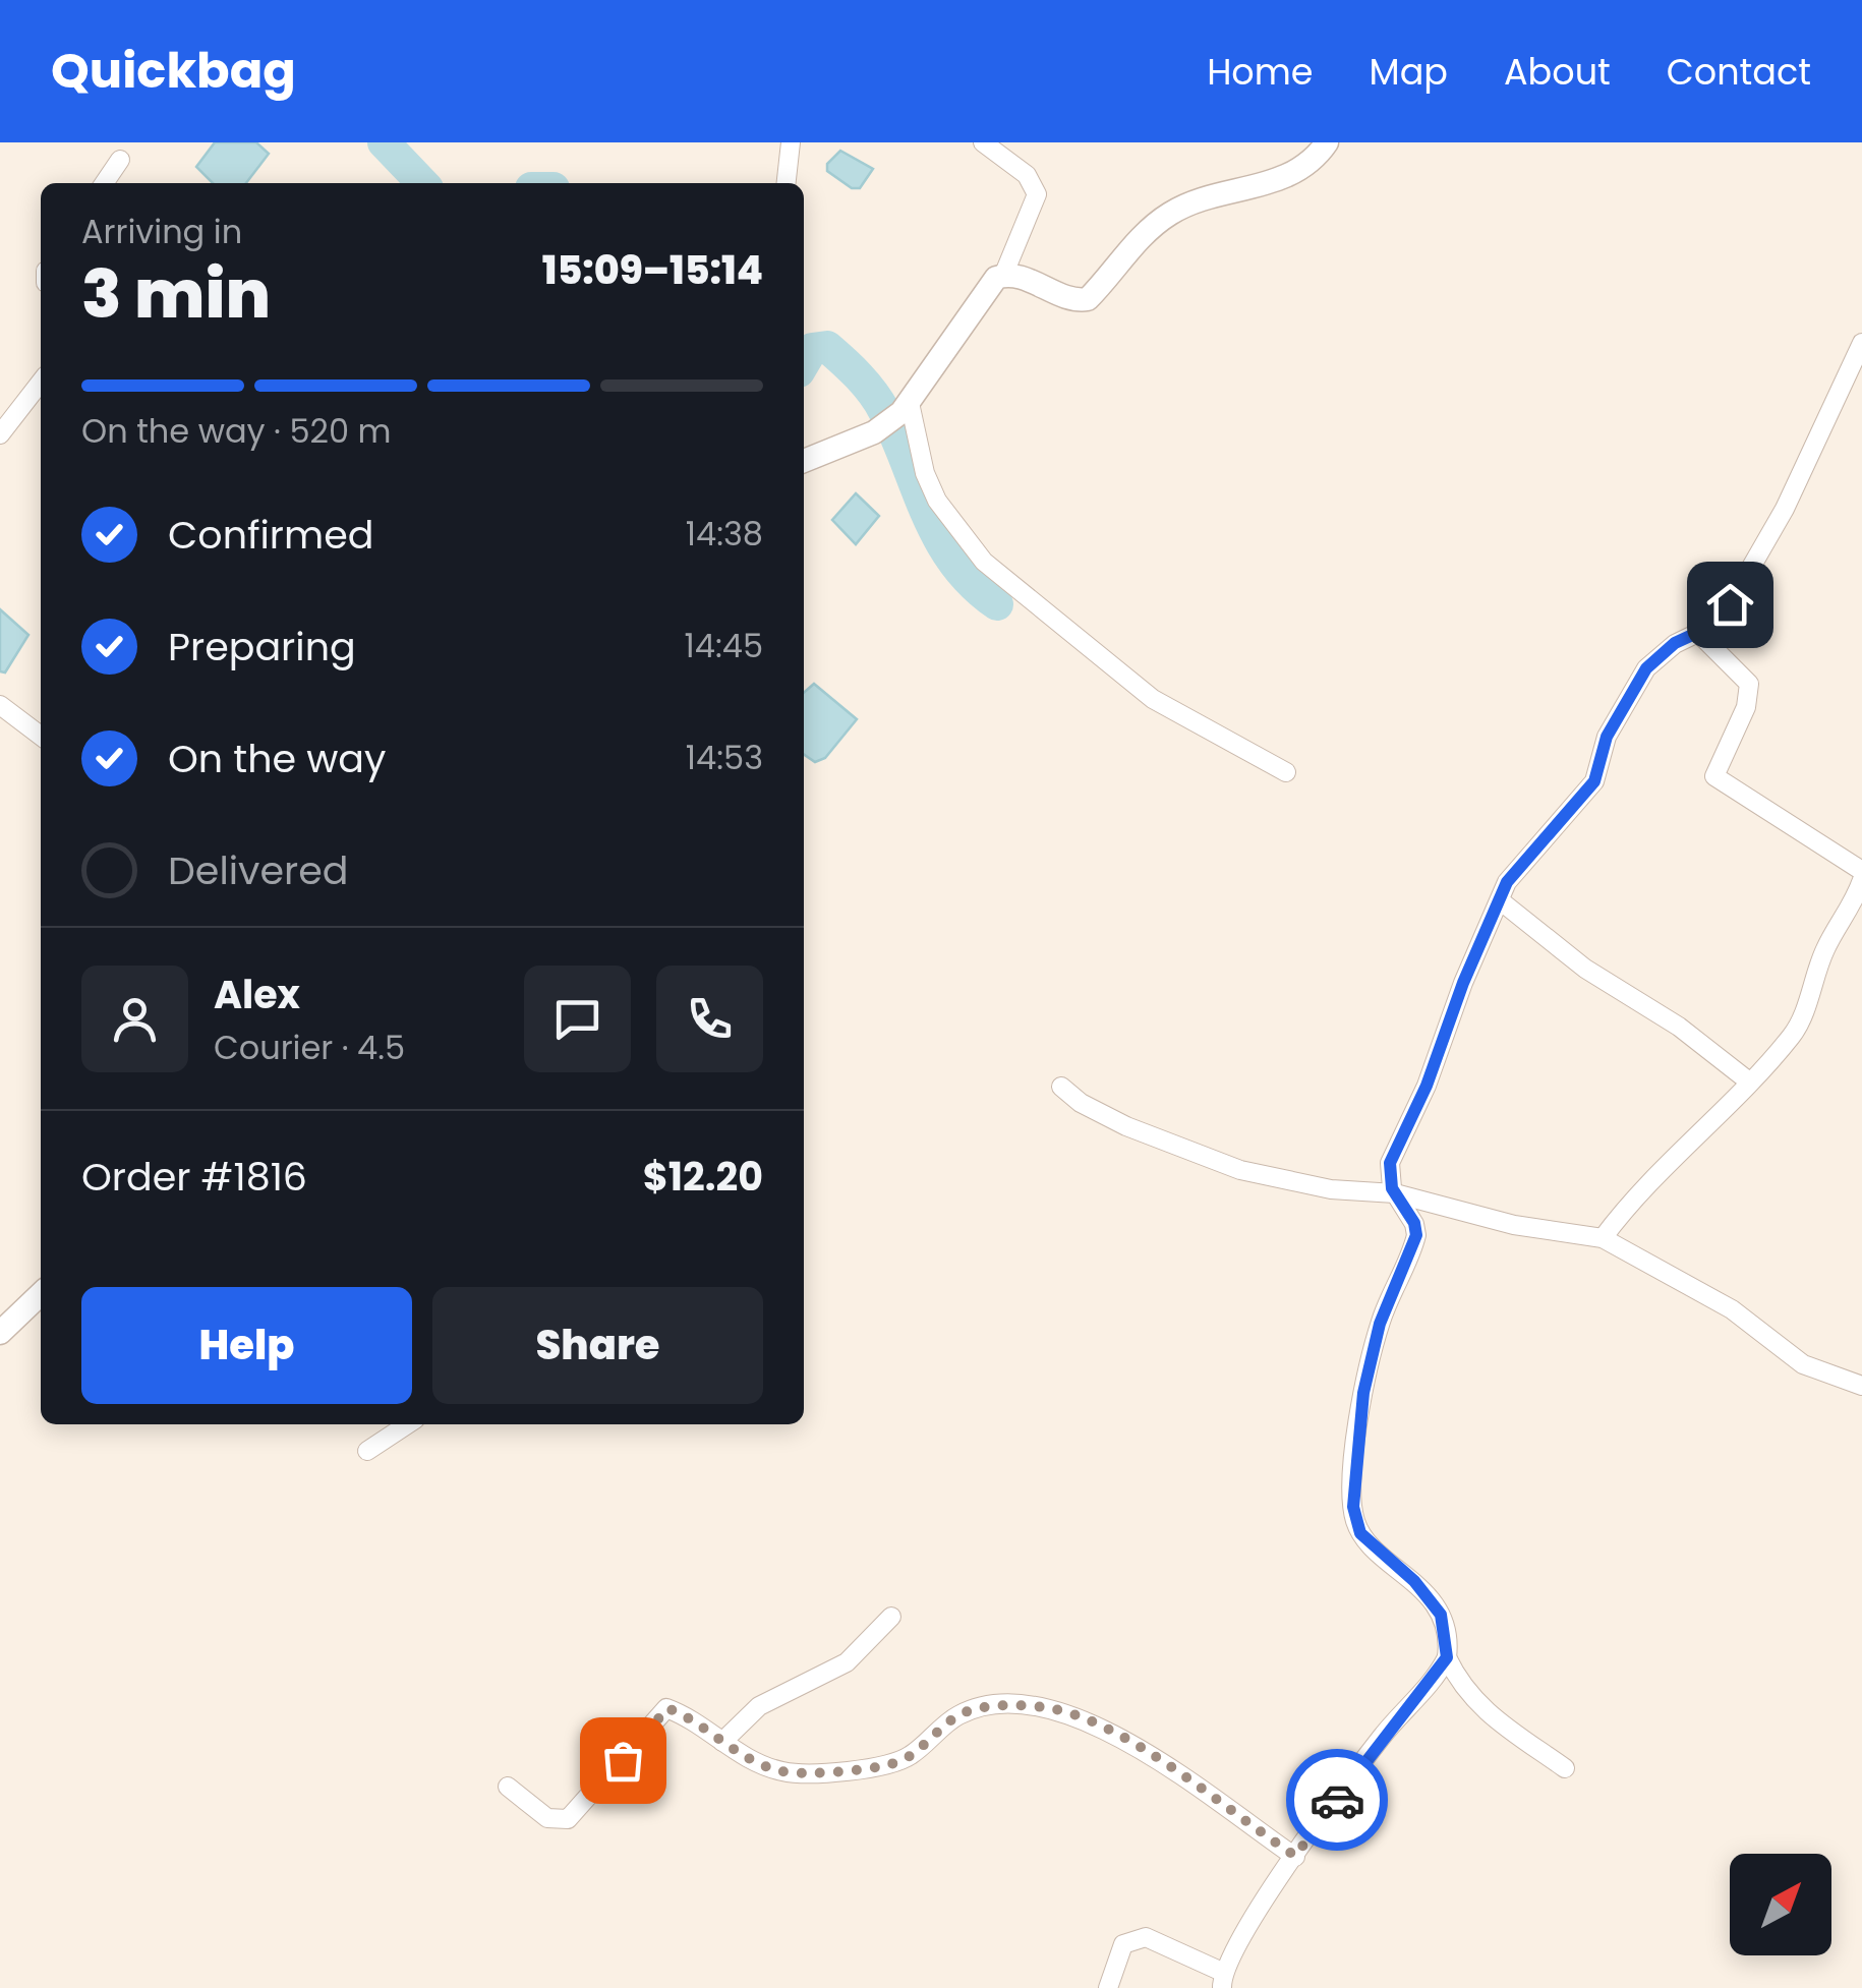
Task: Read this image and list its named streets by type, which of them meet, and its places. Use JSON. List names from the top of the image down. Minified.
{"north":"top right","page":{"header":"Quickbag","nav":["Home","Map","About","Contact"],"heading":["3 min","Arriving in","15:09–15:14"],"panel":["Alex","Courier · 4.5","Order #1816","$12.20"],"bar":"On the way · 520 m","list":[["Confirmed","14:38"],["Preparing","14:45"],["On the way","14:53"],"Delivered"],"buttons":["Help","Share"]}}
